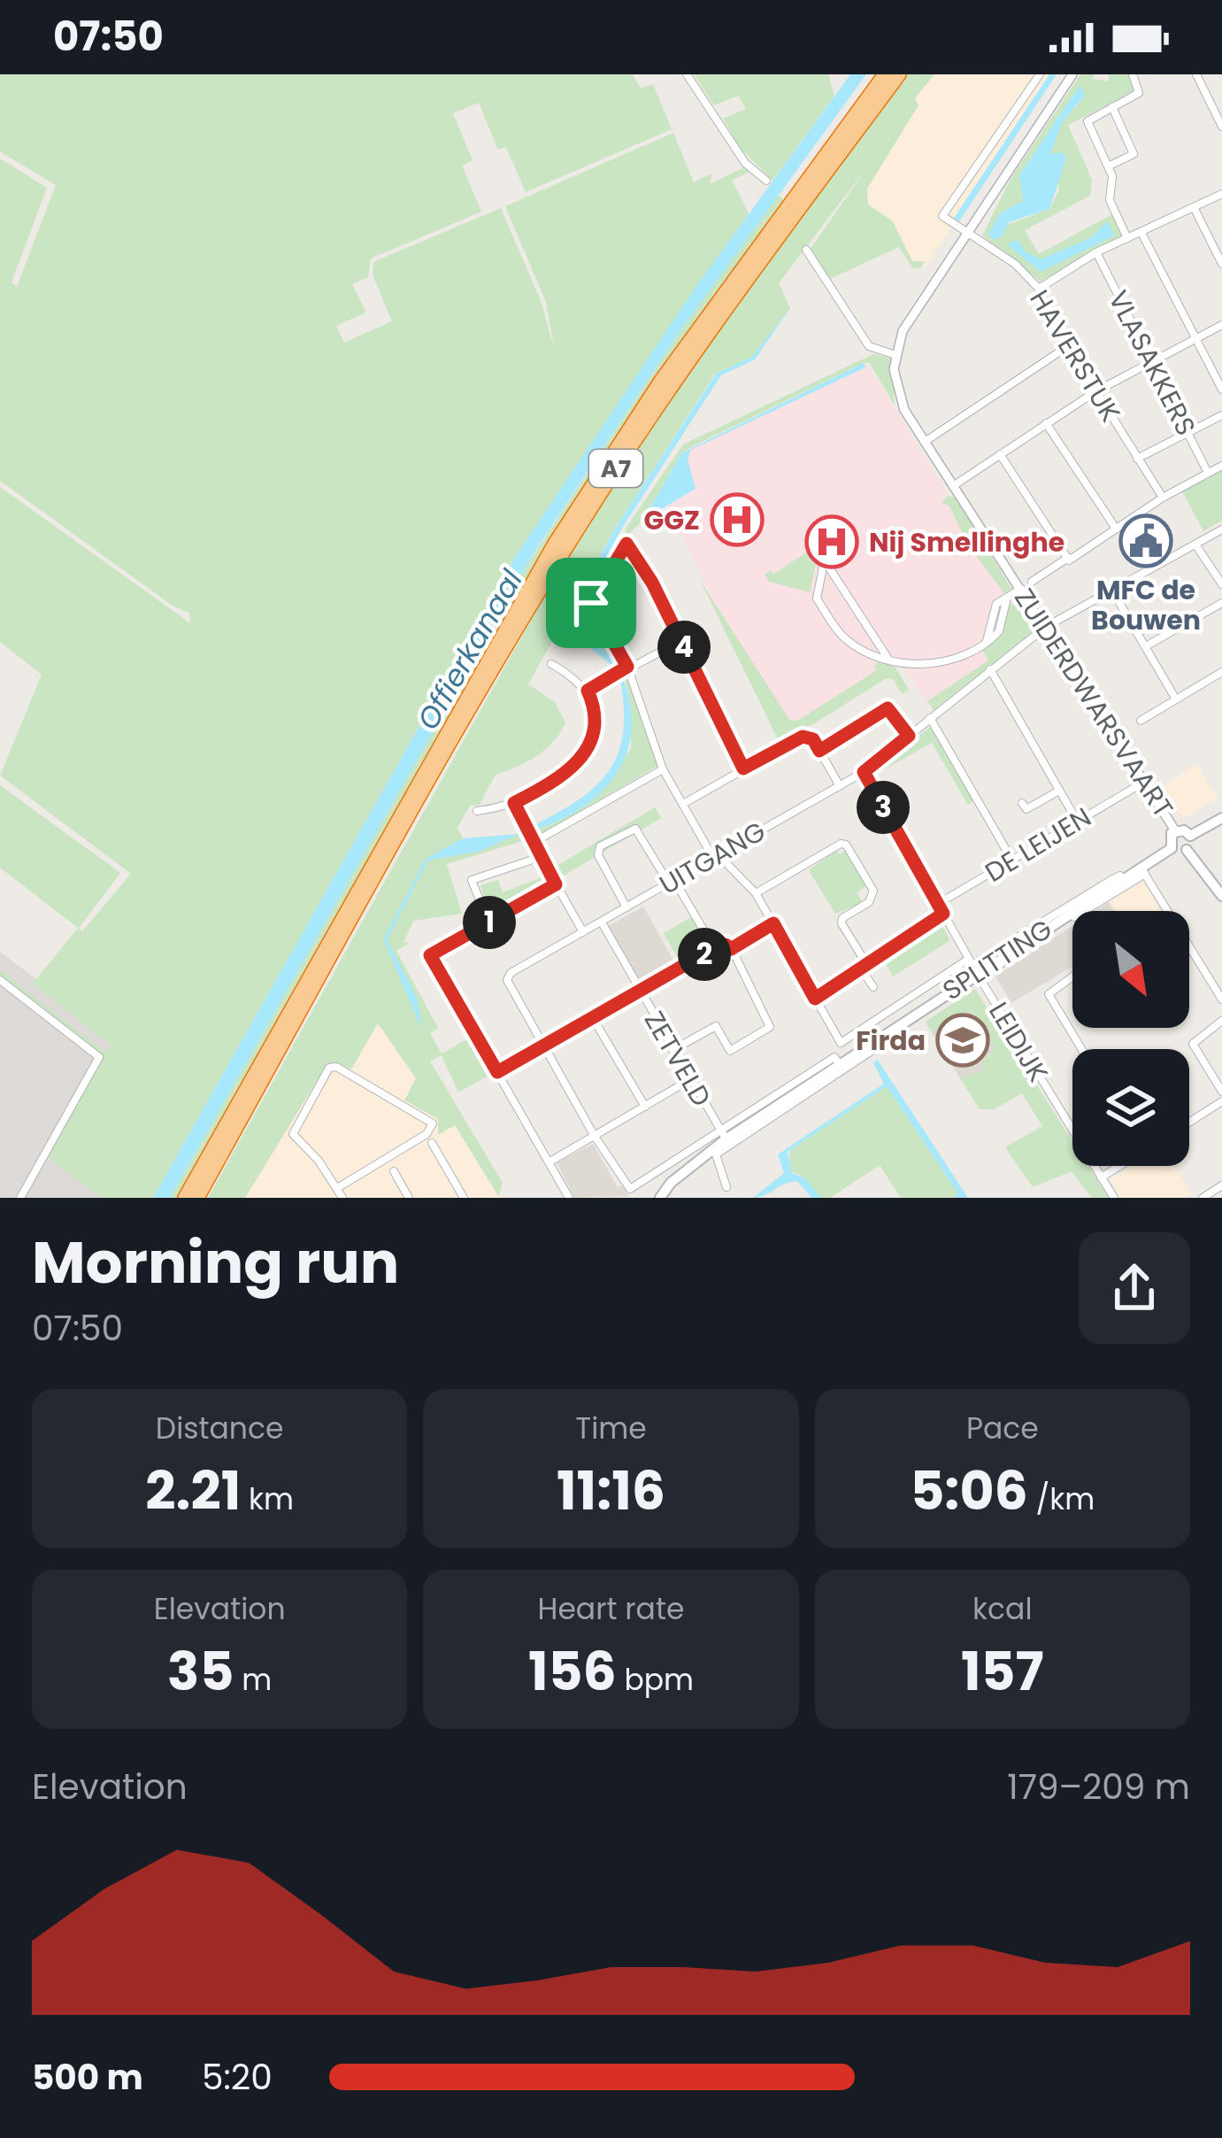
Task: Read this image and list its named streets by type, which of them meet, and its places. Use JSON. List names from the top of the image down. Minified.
{"streets":{"highway":["A7"],"main road":["SPLITTING"],"street":["HAVERSTUK","VLASAKKERS","ZUIDERDWARSVAART","DE LEIJEN","UITGANG","LEIDIJK","ZETVELD"]},"crossings":[["ZUIDERDWARSVAART","UITGANG"],["DE LEIJEN","LEIDIJK"],["UITGANG","LEIDIJK"],["UITGANG","ZETVELD"],["SPLITTING","LEIDIJK"],["SPLITTING","ZETVELD"]],"water":["Offierkanaal"],"places":{"hospital":["GGZ","Nij Smellinghe"],"public building":["MFC de Bouwen"],"school or university":["Firda"]},"north":"bottom right","page":{"status":"07:50","pins":["4","3","1","2"],"heading":["Morning run","07:50"],"stats":[["Distance","2.21 km"],["Time","11:16"],["Pace","5:06 /km"],["Elevation","35 m"],["Heart rate","156 bpm"],["kcal","157"]],"chart":["Elevation","179–209 m"],"list":[{"name":"500 m","note":"5:20"}]}}
